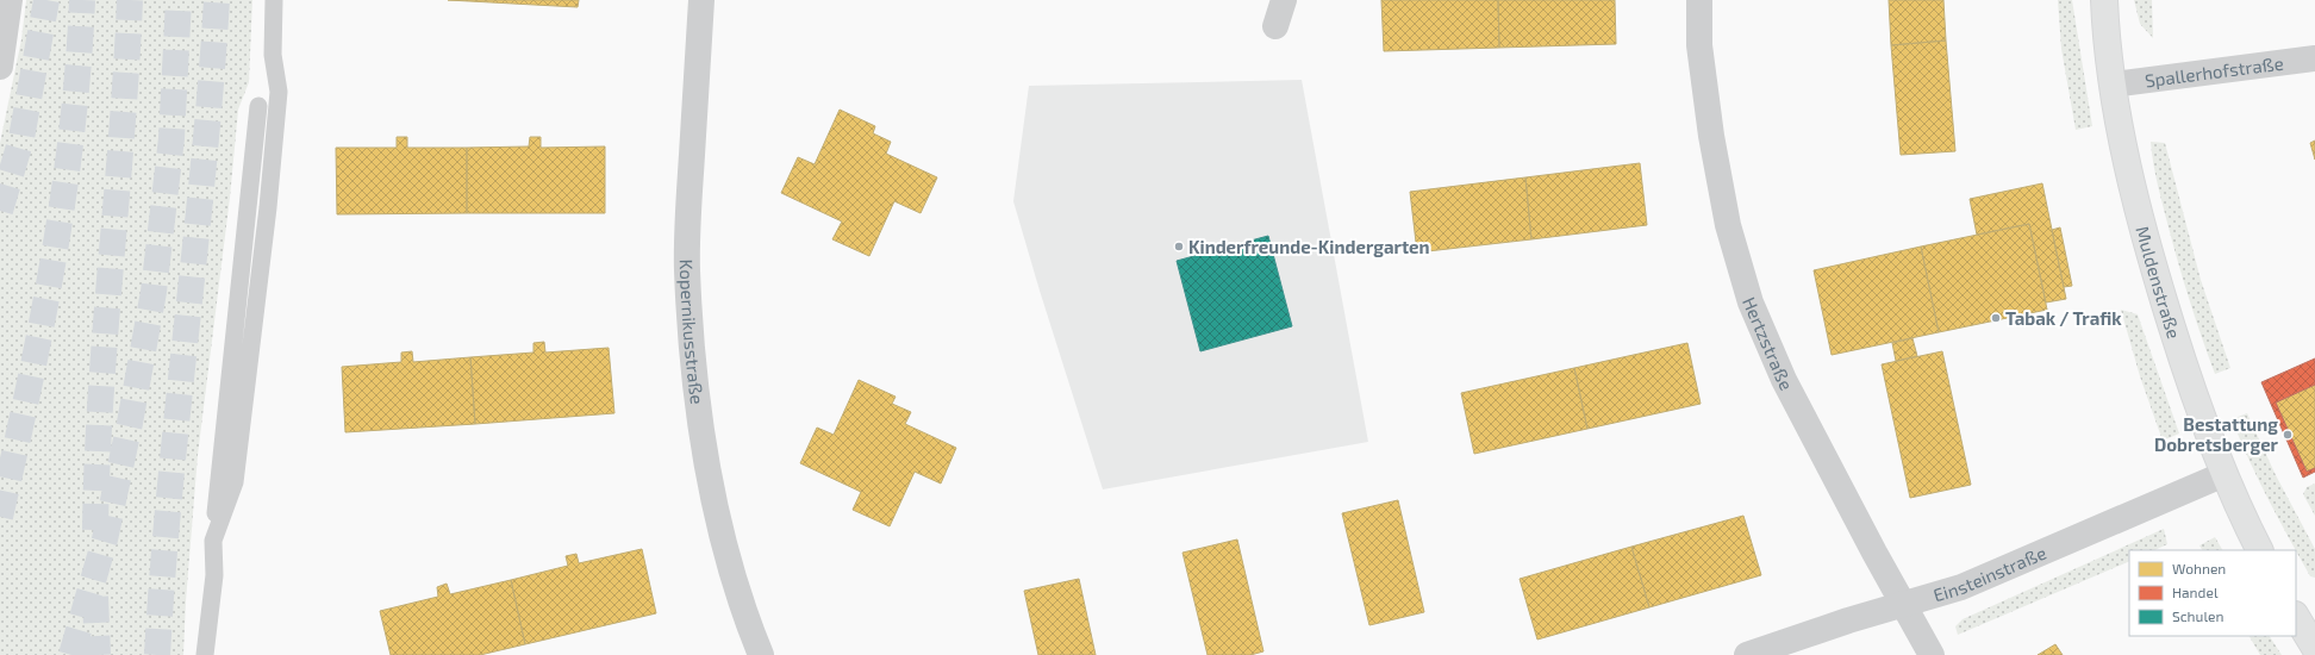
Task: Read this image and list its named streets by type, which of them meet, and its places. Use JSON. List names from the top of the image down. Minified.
{"streets":{"main road":["Muldenstraße"],"street":["Spallerhofstraße","Kopernikusstraße","Hertzstraße","Einsteinstraße"]},"crossings":[["Spallerhofstraße","Muldenstraße"],["Muldenstraße","Einsteinstraße"],["Hertzstraße","Einsteinstraße"]],"places":["Kinderfreunde-Kindergarten","Tabak / Trafik","Bestattung Dobretsberger"],"legend":["Wohnen","Handel","Schulen"]}
